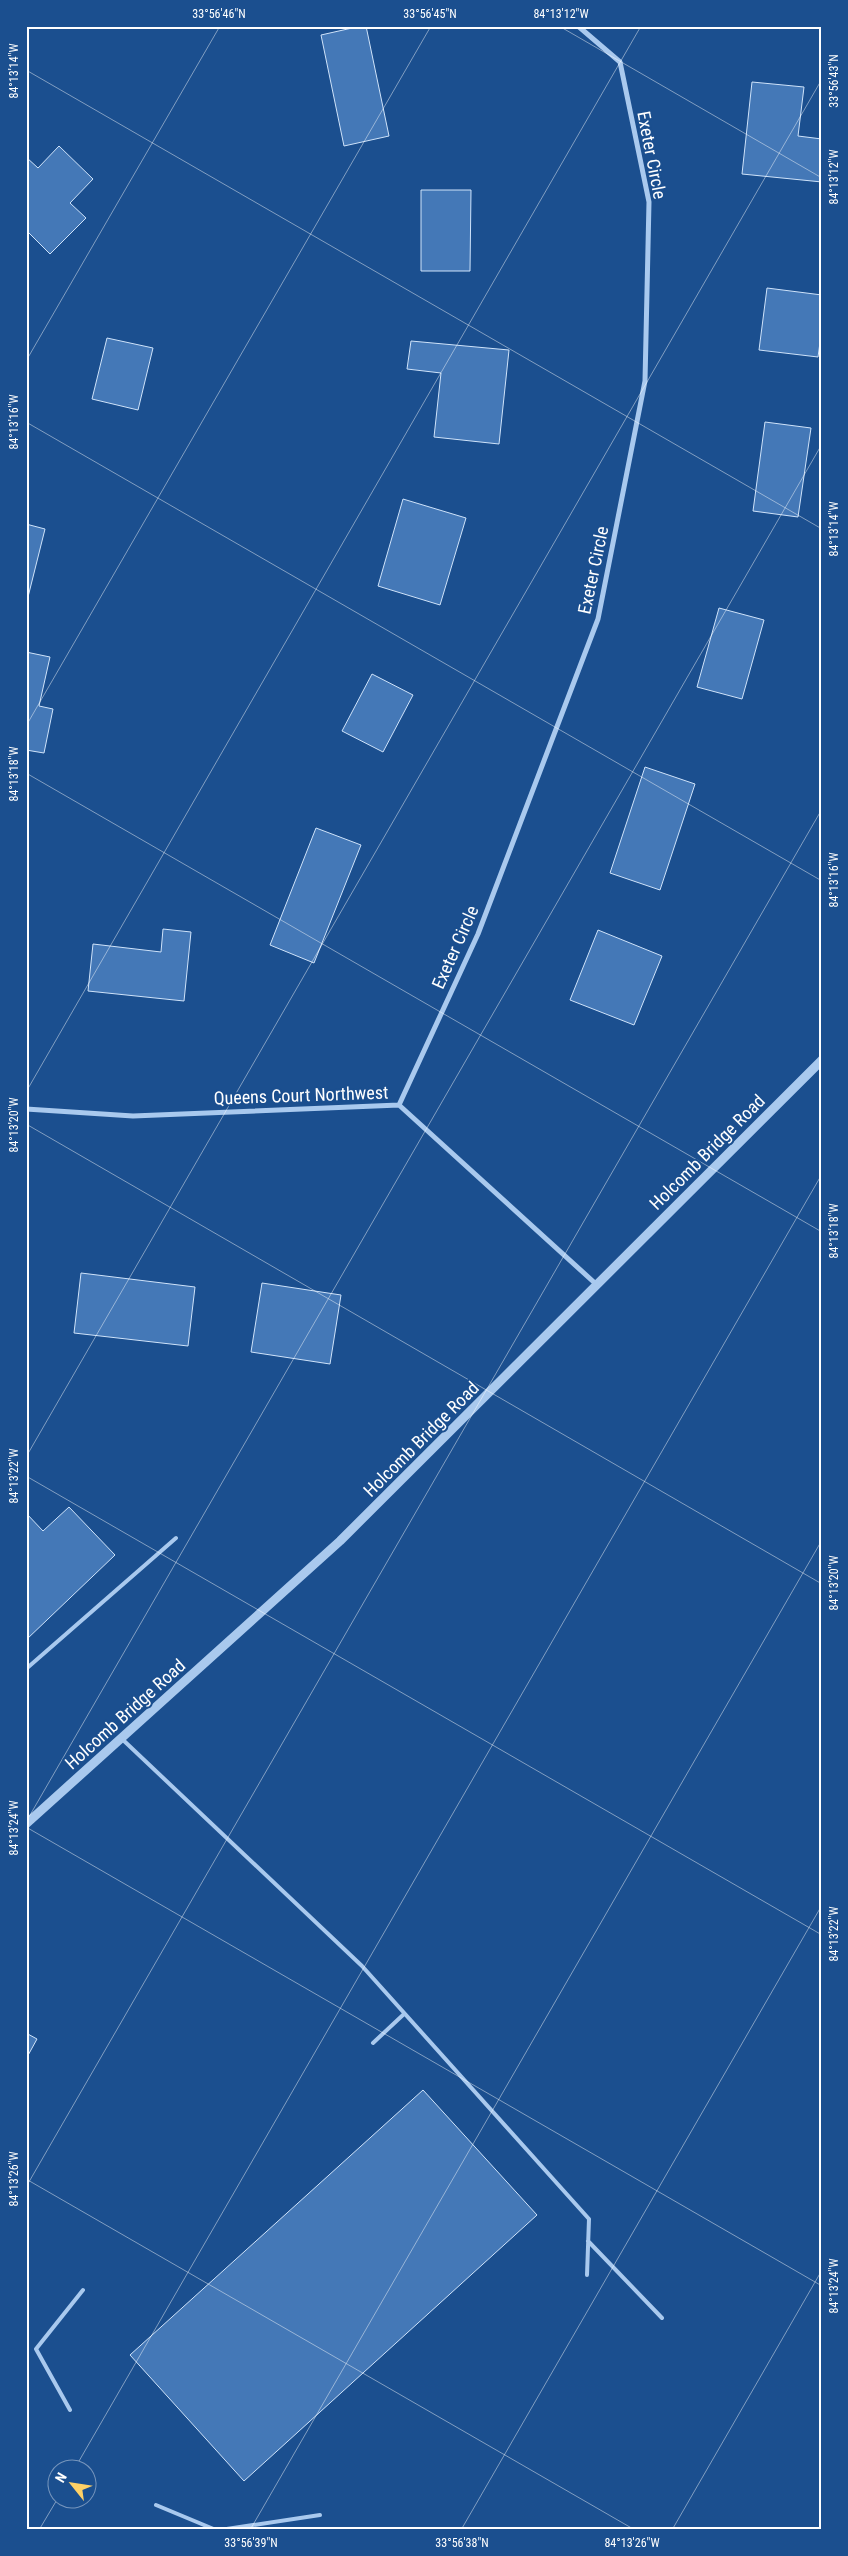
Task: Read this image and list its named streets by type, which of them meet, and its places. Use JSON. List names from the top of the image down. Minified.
{"streets":{"street":["Exeter Circle","Queens Court Northwest","Holcomb Bridge Road"]},"crossings":[["Exeter Circle","Queens Court Northwest"],["Queens Court Northwest","Holcomb Bridge Road"]],"north":"top left","coordinates":["33°56'46\"N","33°56'45\"N","84°13'12\"W","84°13'14\"W","33°56'43\"N","84°13'16\"W","84°13'18\"W","84°13'20\"W","84°13'22\"W","84°13'24\"W","84°13'26\"W","33°56'39\"N","33°56'38\"N"]}
